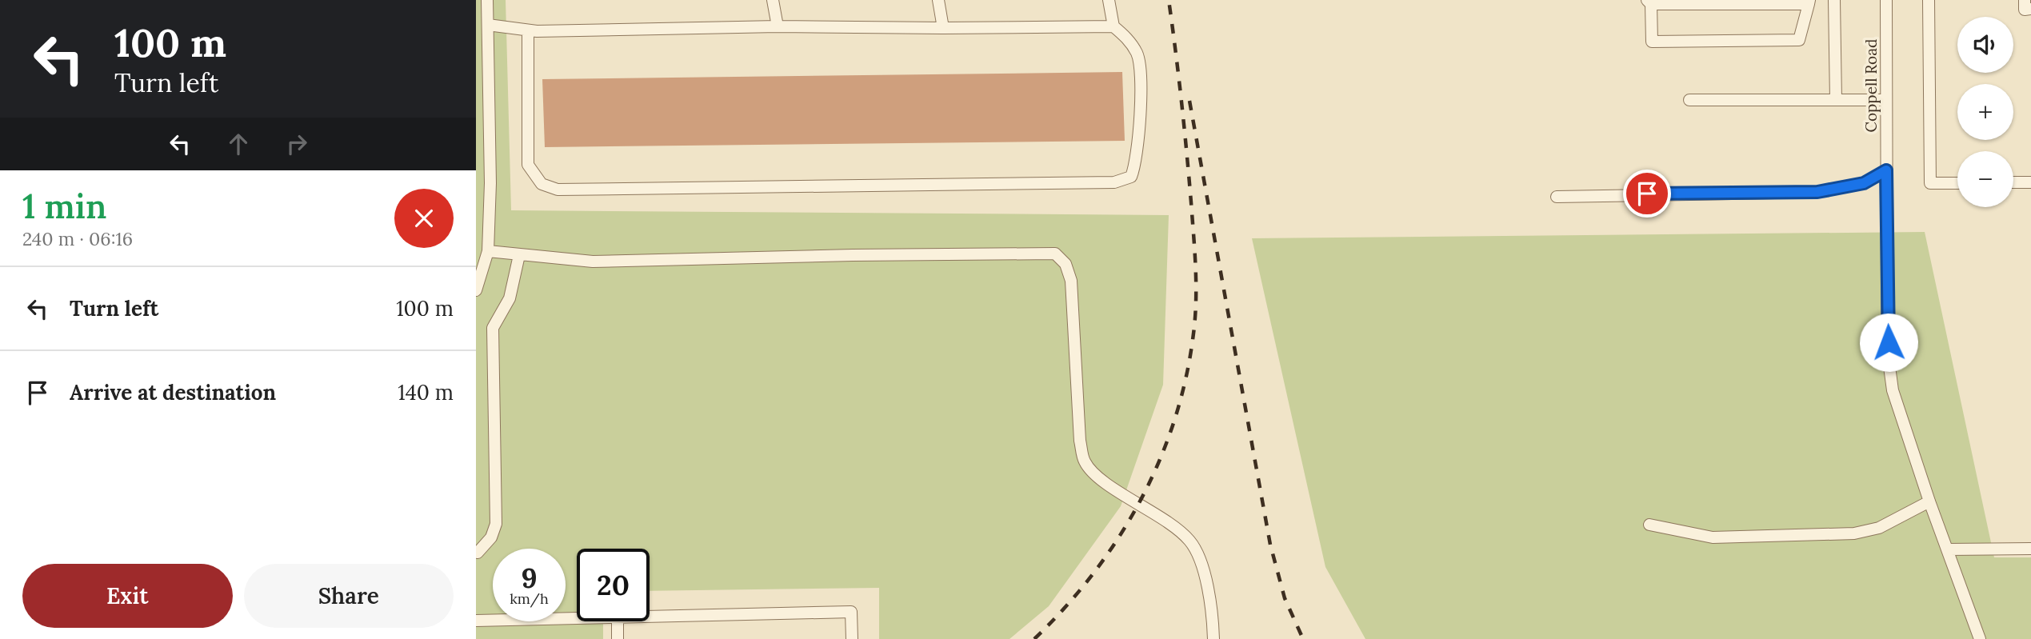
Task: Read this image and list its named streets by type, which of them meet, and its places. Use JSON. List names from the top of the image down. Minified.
{"streets":{"street":["Coppell Road"]},"page":{"turn":["100 m","Turn left"],"map_buttons":["+","−"],"heading":["1 min","240 m · 06:16"],"list":[{"name":"Turn left","value":"100 m"},{"name":"Arrive at destination","value":"140 m"}],"speed":"9 km/h","limit":"20","buttons":["Exit","Share"]}}
